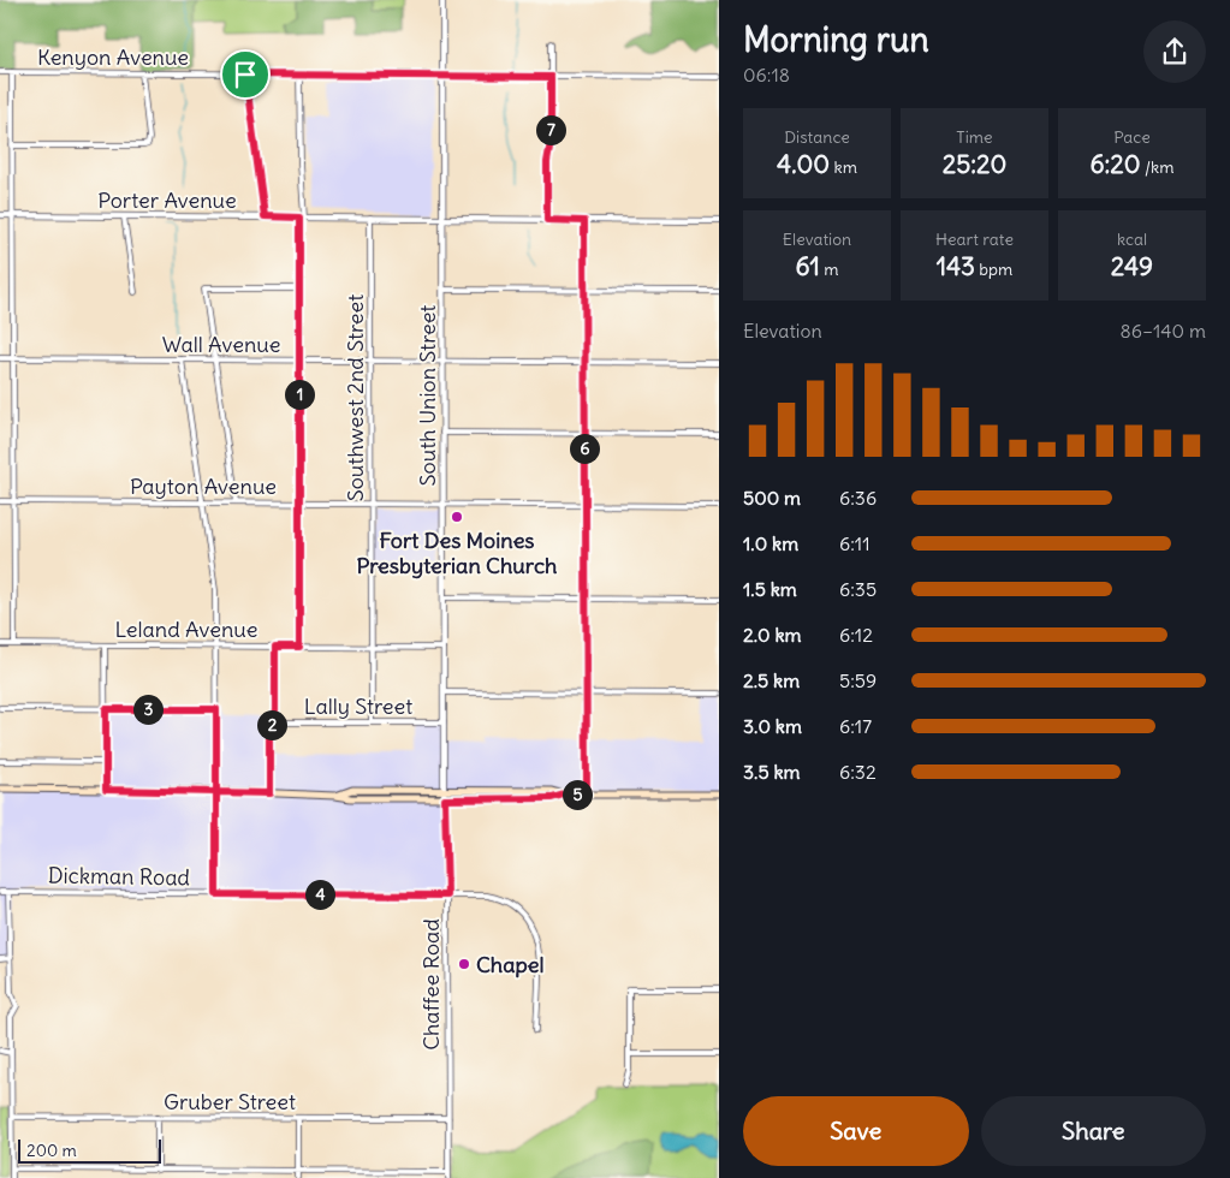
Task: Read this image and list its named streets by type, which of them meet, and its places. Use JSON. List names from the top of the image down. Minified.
{"streets":{"street":["Kenyon Avenue","Porter Avenue","Wall Avenue","South Union Street","Southwest 2nd Street","Payton Avenue","Leland Avenue","Lally Street","Dickman Road","Chaffee Road","Gruber Street"]},"crossings":[["Kenyon Avenue","South Union Street"],["Porter Avenue","South Union Street"],["Porter Avenue","Southwest 2nd Street"],["Wall Avenue","South Union Street"],["Wall Avenue","Southwest 2nd Street"],["South Union Street","Payton Avenue"],["South Union Street","Leland Avenue"],["South Union Street","Lally Street"],["South Union Street","Chaffee Road"],["Southwest 2nd Street","Payton Avenue"],["Southwest 2nd Street","Leland Avenue"],["Southwest 2nd Street","Lally Street"],["Dickman Road","Chaffee Road"],["Chaffee Road","Gruber Street"]],"places":["Fort Des Moines Presbyterian Church","Chapel"],"scale_bar":"200 m","page":{"heading":["Morning run","06:18"],"stats":[["Distance","4.00 km"],["Time","25:20"],["Pace","6:20 /km"],["Elevation","61 m"],["Heart rate","143 bpm"],["kcal","249"]],"pins":["7","1","6","3","2","5","4"],"chart":["Elevation","86–140 m"],"list":[{"name":"500 m","note":"6:36"},{"name":"1.0 km","note":"6:11"},{"name":"1.5 km","note":"6:35"},{"name":"2.0 km","note":"6:12"},{"name":"2.5 km","note":"5:59"},{"name":"3.0 km","note":"6:17"},{"name":"3.5 km","note":"6:32"}],"buttons":["Save","Share"],"scale":"200 m"}}
